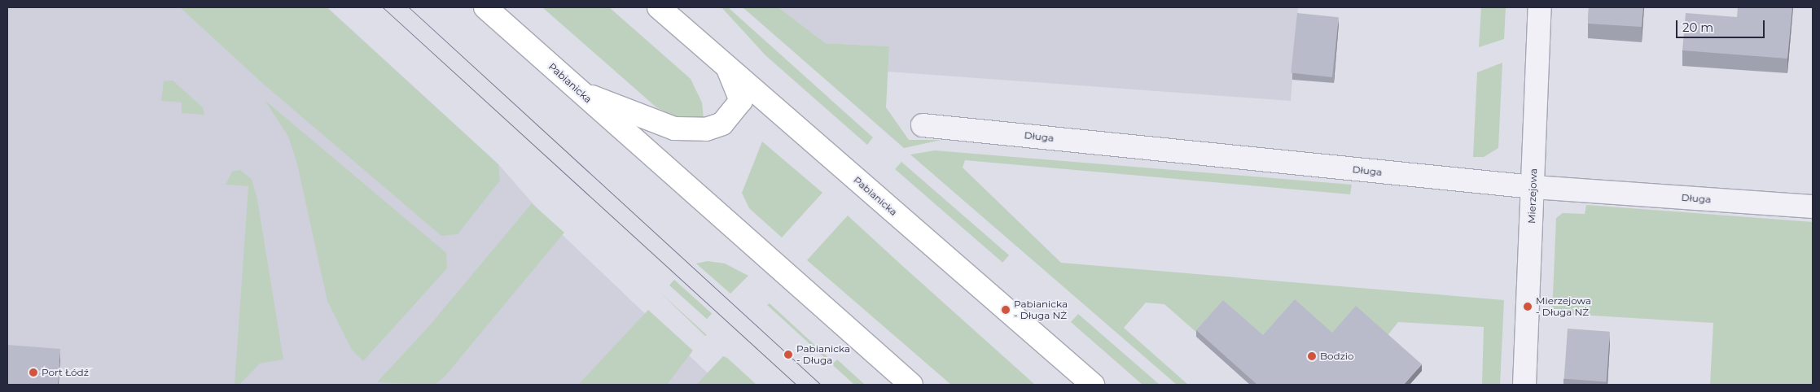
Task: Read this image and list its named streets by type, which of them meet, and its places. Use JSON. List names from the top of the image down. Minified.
{"streets":{"main road":["Pabianicka"],"street":["Długa","Mierzejowa"]},"crossings":[["Długa","Mierzejowa"]],"places":["Mierzejowa - Długa NŻ","Pabianicka - Długa NŻ","Pabianicka - Długa","Bodzio","Port Łódź"],"scale_bar":"20 m"}
